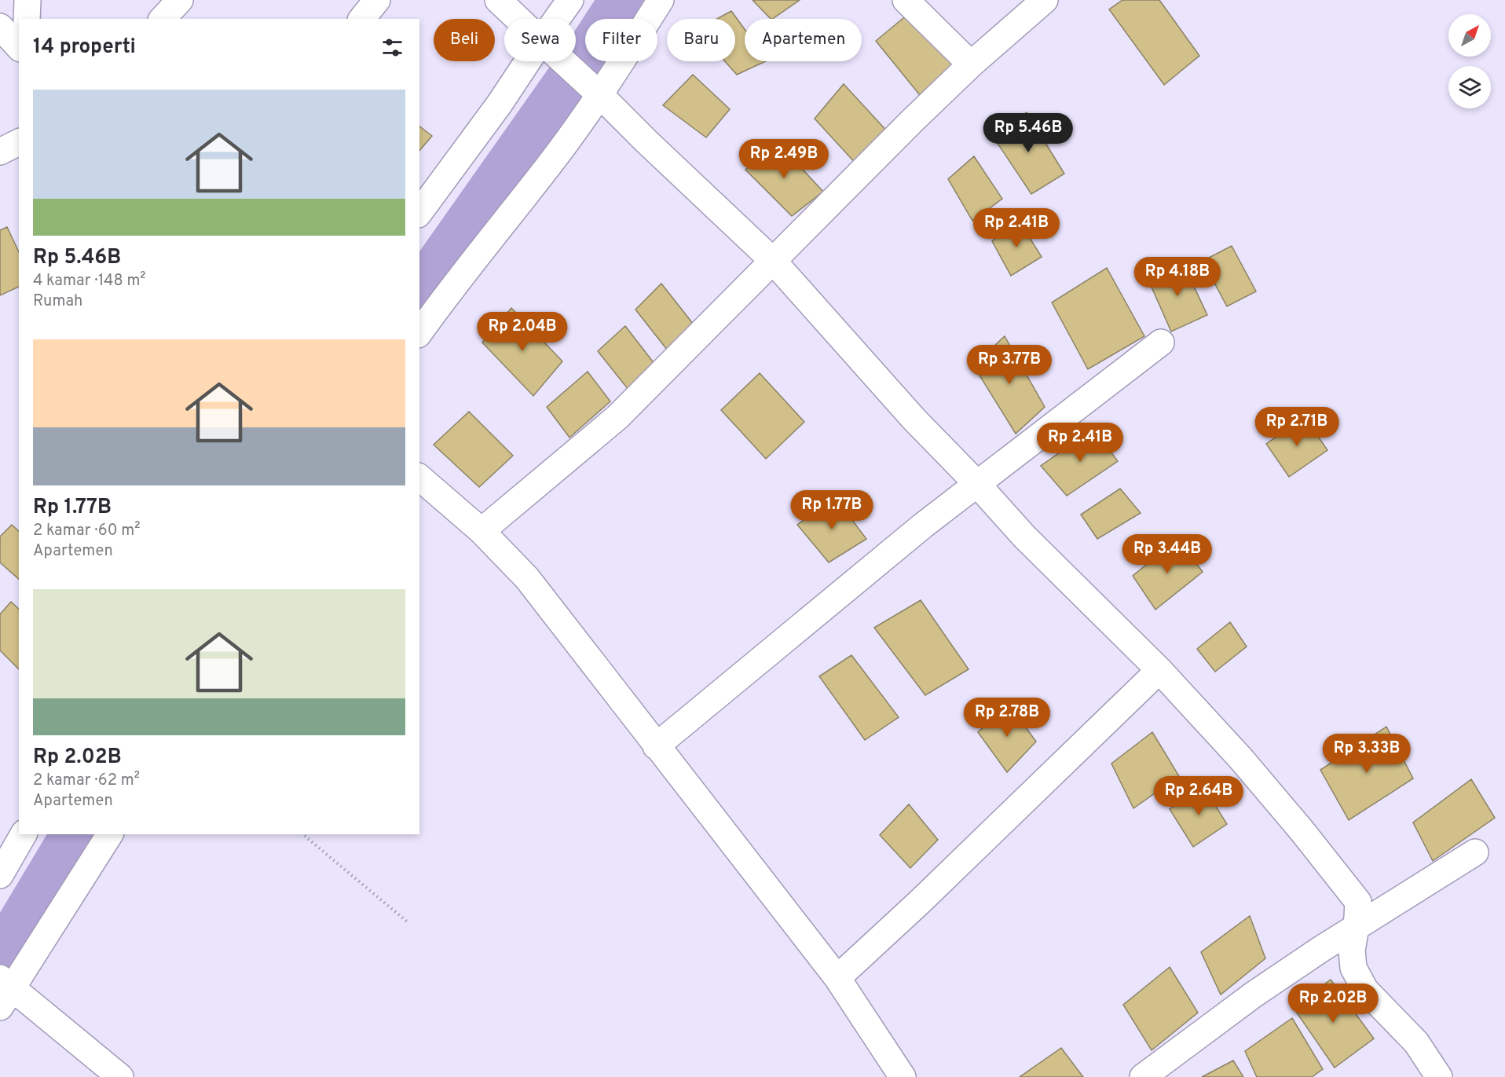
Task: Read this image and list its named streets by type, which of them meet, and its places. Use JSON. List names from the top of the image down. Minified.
{"north":"top right","page":{"chip":["Beli","Sewa","Filter","Baru","Apartemen"],"heading":"14 properti","list":[{"name":"Rp 5.46B","note":"4 kamar · 148 m² · Rumah"},{"name":"Rp 1.77B","note":"2 kamar · 60 m² · Apartemen"},{"name":"Rp 2.02B","note":"2 kamar · 62 m² · Apartemen"}],"price":["Rp 5.46B","Rp 2.49B","Rp 2.41B","Rp 4.18B","Rp 2.04B","Rp 3.77B","Rp 2.71B","Rp 2.41B","Rp 1.77B","Rp 3.44B","Rp 2.78B","Rp 3.33B","Rp 2.64B","Rp 2.02B"]}}
